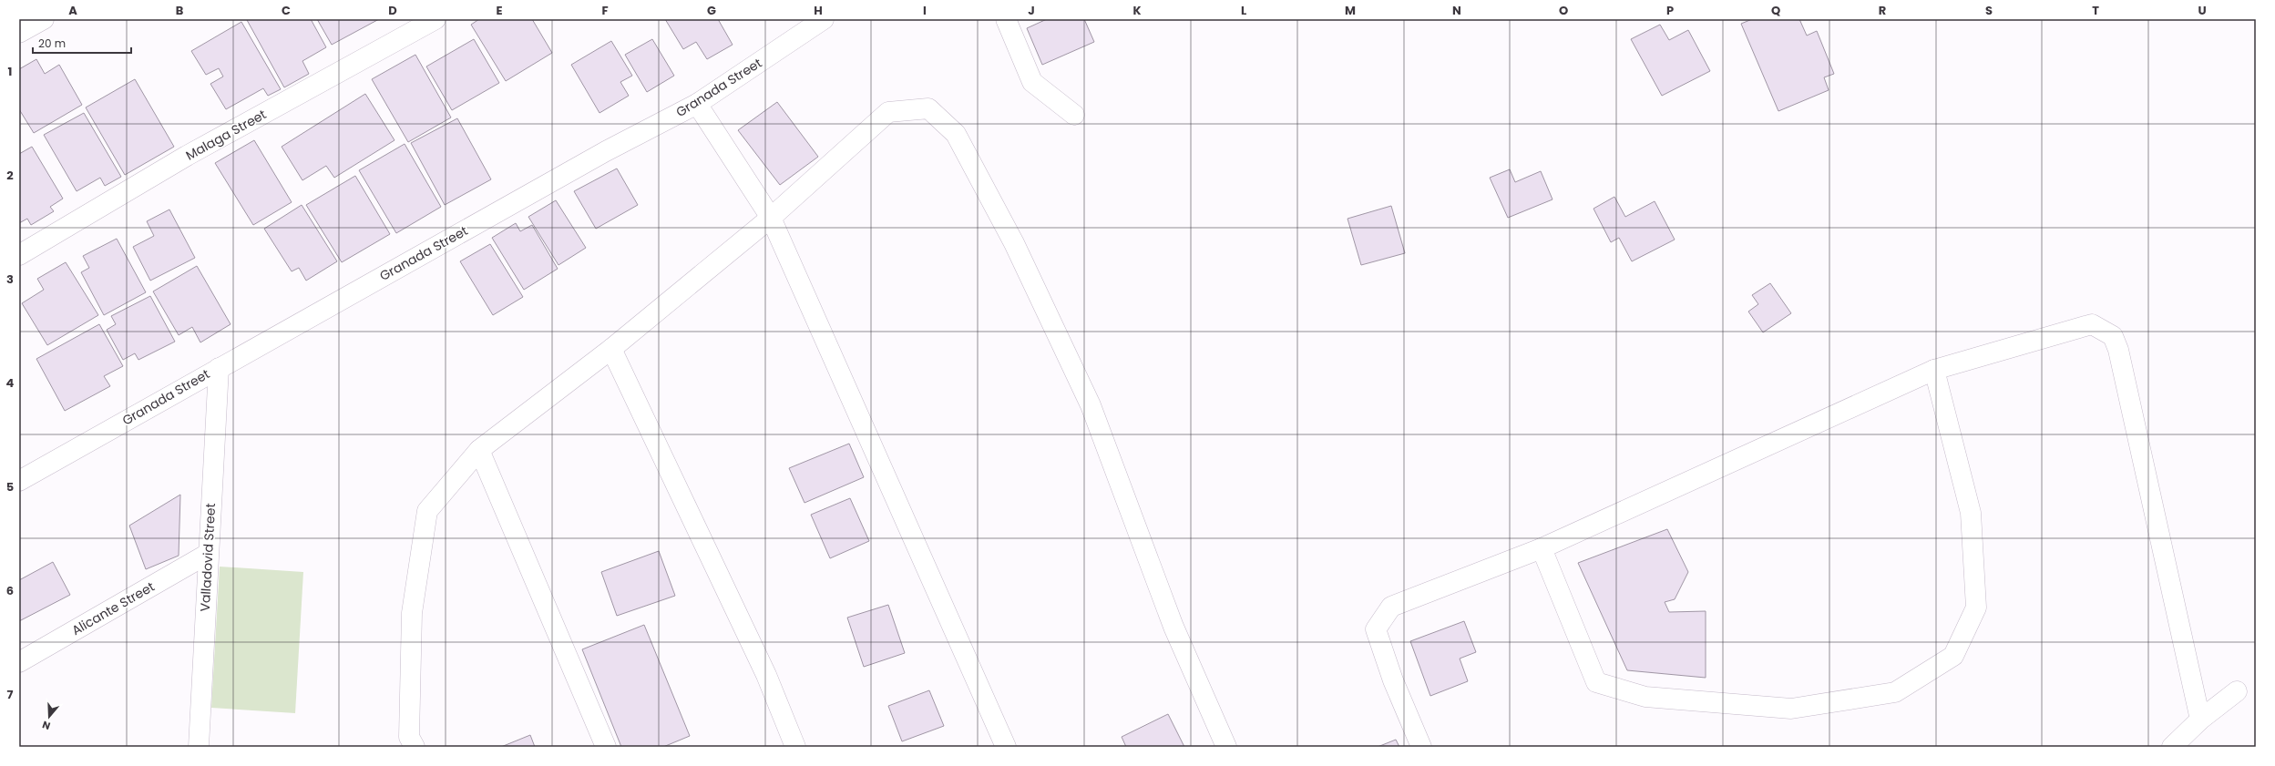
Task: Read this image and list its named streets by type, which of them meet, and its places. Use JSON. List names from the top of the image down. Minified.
{"streets":{"street":["Granada Street","Malaga Street","Valladovid Street","Alicante Street"]},"crossings":[["Granada Street","Valladovid Street"],["Valladovid Street","Alicante Street"]],"scale_bar":"20 m","north":"bottom","grid":{"columns":["A","B","C","D","E","F","G","H","I","J","K","L","M","N","O","P","Q","R","S","T","U"],"rows":["1","2","3","4","5","6","7"]}}
